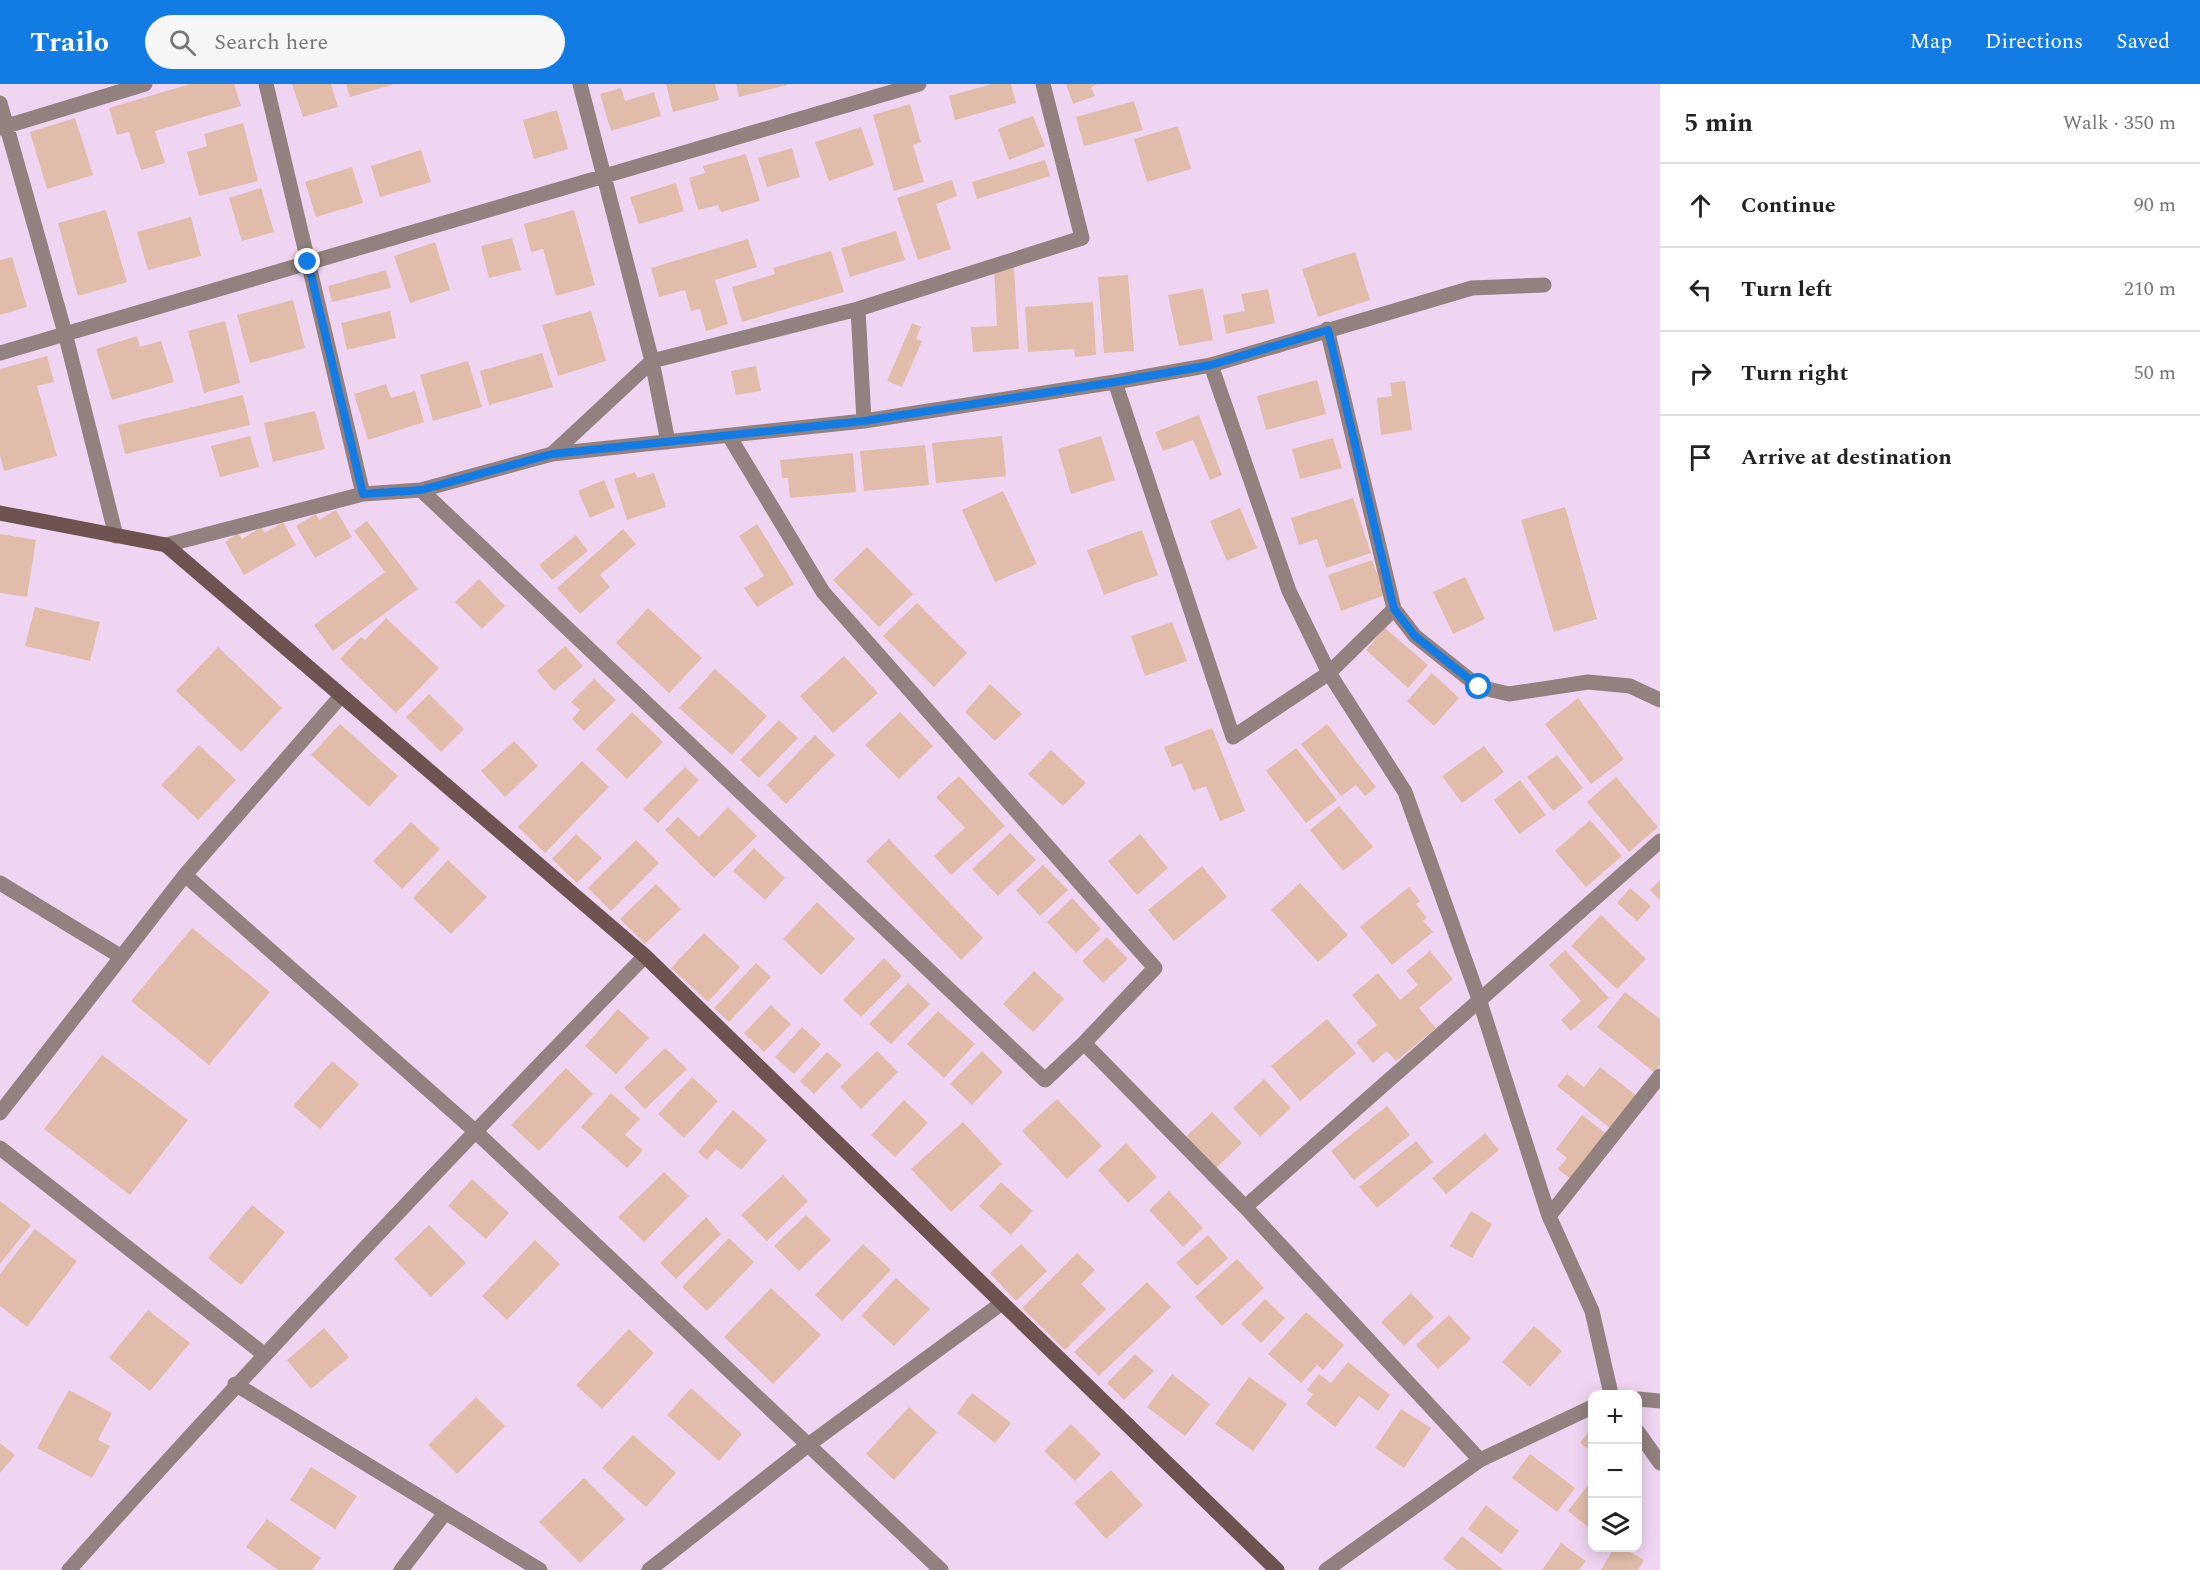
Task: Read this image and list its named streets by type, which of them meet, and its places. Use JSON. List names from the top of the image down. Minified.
{"page":{"header":"Trailo","search":"Search here","nav":["Map","Directions","Saved"],"heading":["5 min","Walk · 350 m"],"list":[["Continue","90 m"],["Turn left","210 m"],["Turn right","50 m"],"Arrive at destination"],"map_buttons":["+","−"]}}
